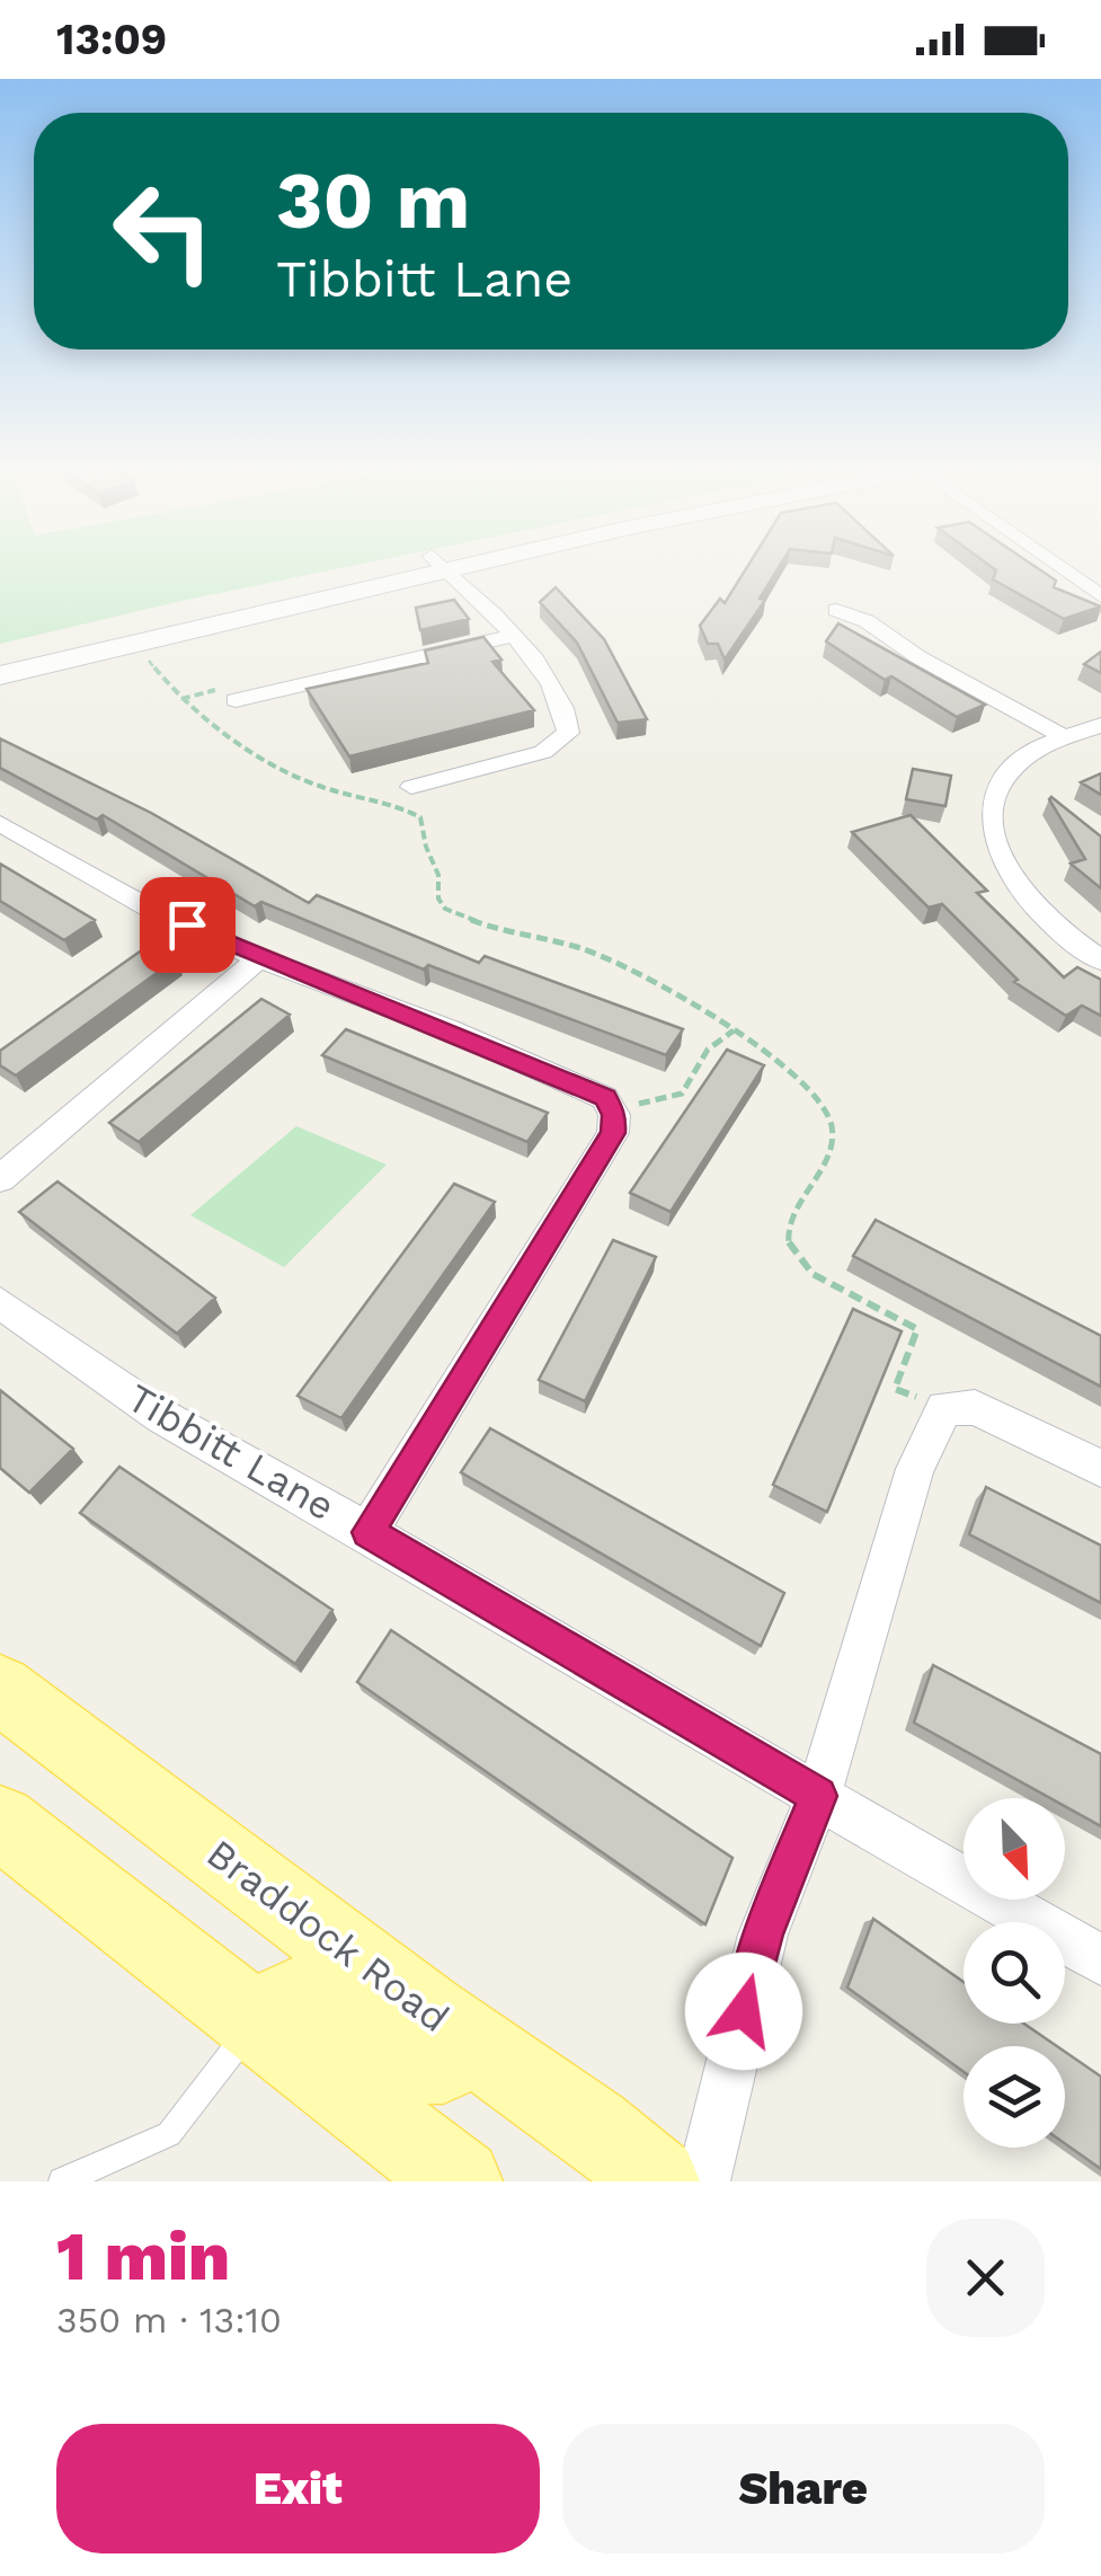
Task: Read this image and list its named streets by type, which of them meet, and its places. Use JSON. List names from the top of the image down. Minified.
{"streets":{"main road":["Braddock Road"],"street":["Tibbitt Lane"]},"north":"bottom right","page":{"status":"13:09","turn":["30 m","Tibbitt Lane"],"heading":["1 min","350 m · 13:10"],"buttons":["Exit","Share"]}}
